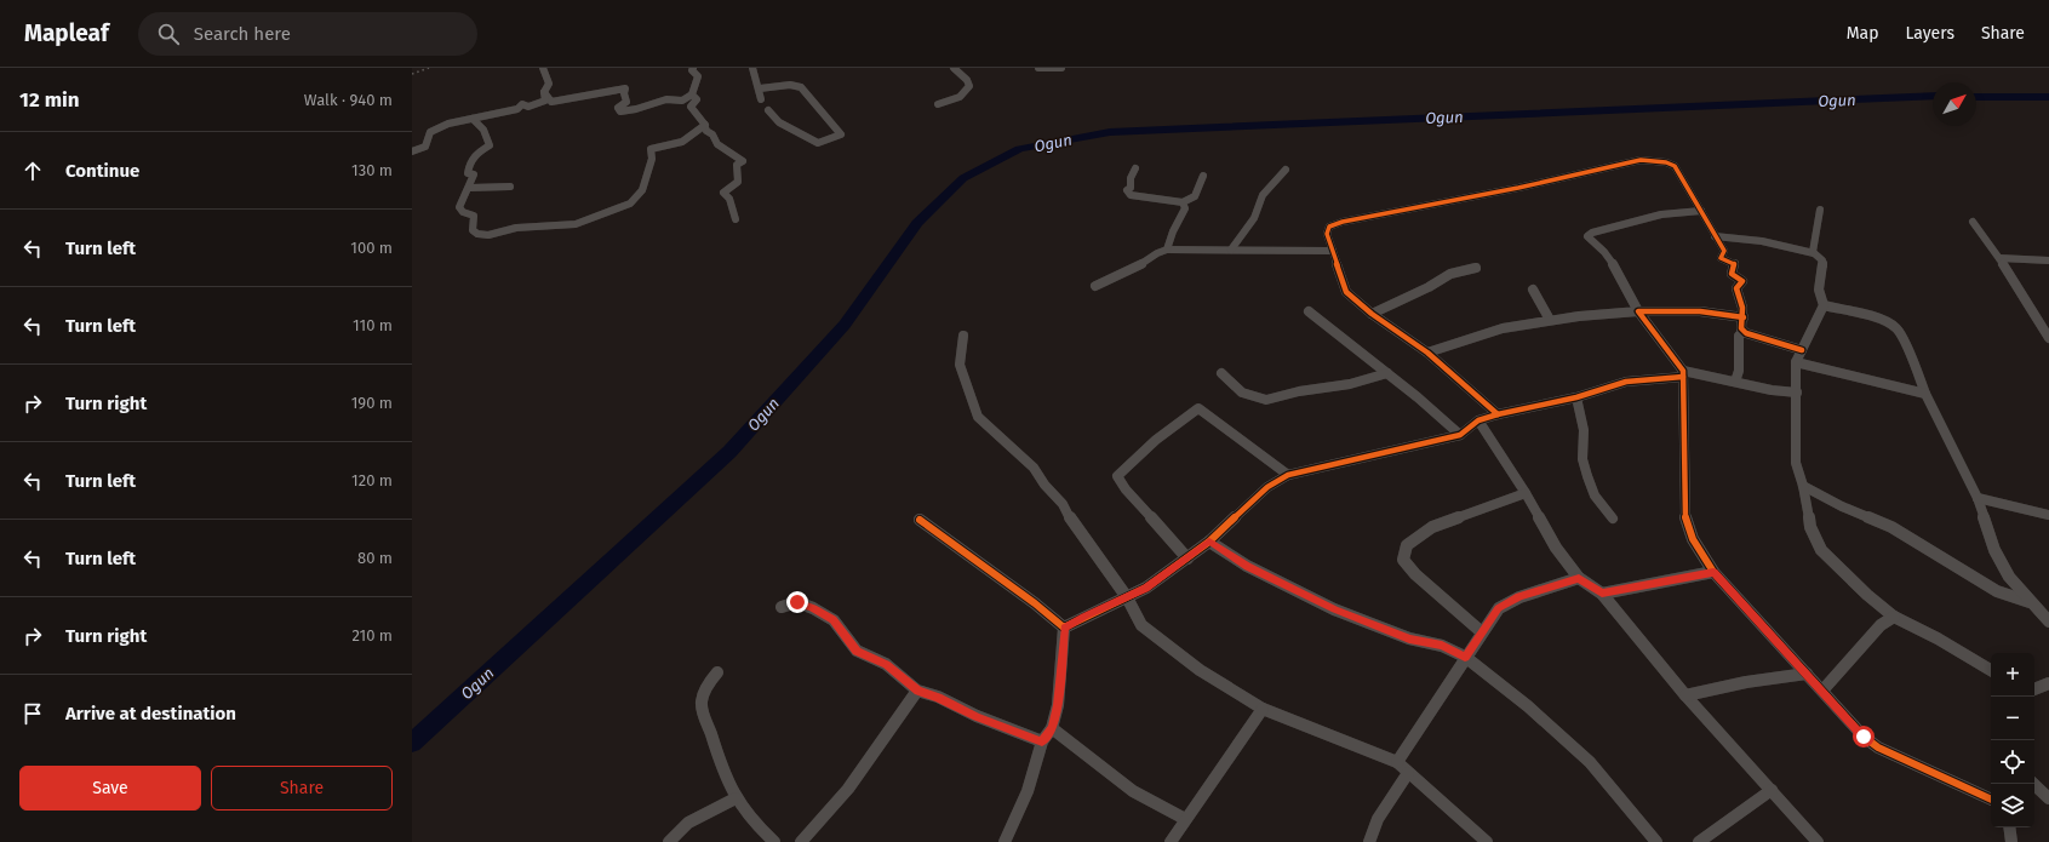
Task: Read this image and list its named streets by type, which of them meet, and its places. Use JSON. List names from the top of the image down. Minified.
{"water":["Ogun"],"north":"top right","page":{"header":"Mapleaf","search":"Search here","nav":["Map","Layers","Share"],"heading":["12 min","Walk · 940 m"],"list":[["Continue","130 m"],["Turn left","100 m"],["Turn left","110 m"],["Turn right","190 m"],["Turn left","120 m"],["Turn left","80 m"],["Turn right","210 m"],"Arrive at destination"],"map_buttons":["+","−"],"buttons":["Save","Share"]}}
